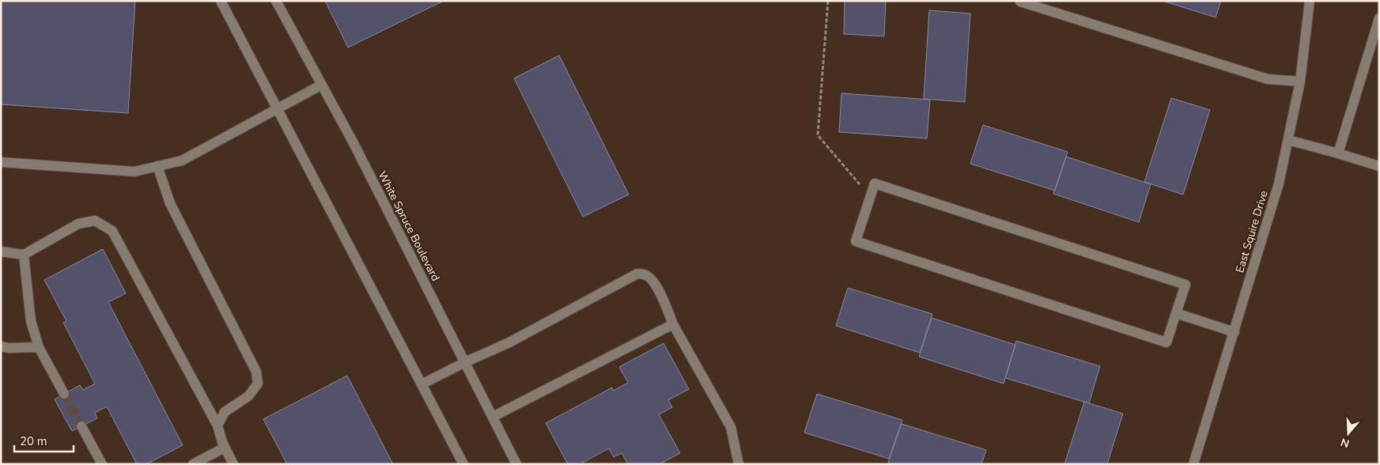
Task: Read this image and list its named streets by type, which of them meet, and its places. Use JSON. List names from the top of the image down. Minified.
{"streets":{"street":["White Spruce Boulevard","East Squire Drive"]},"scale_bar":"20 m","north":"bottom"}
